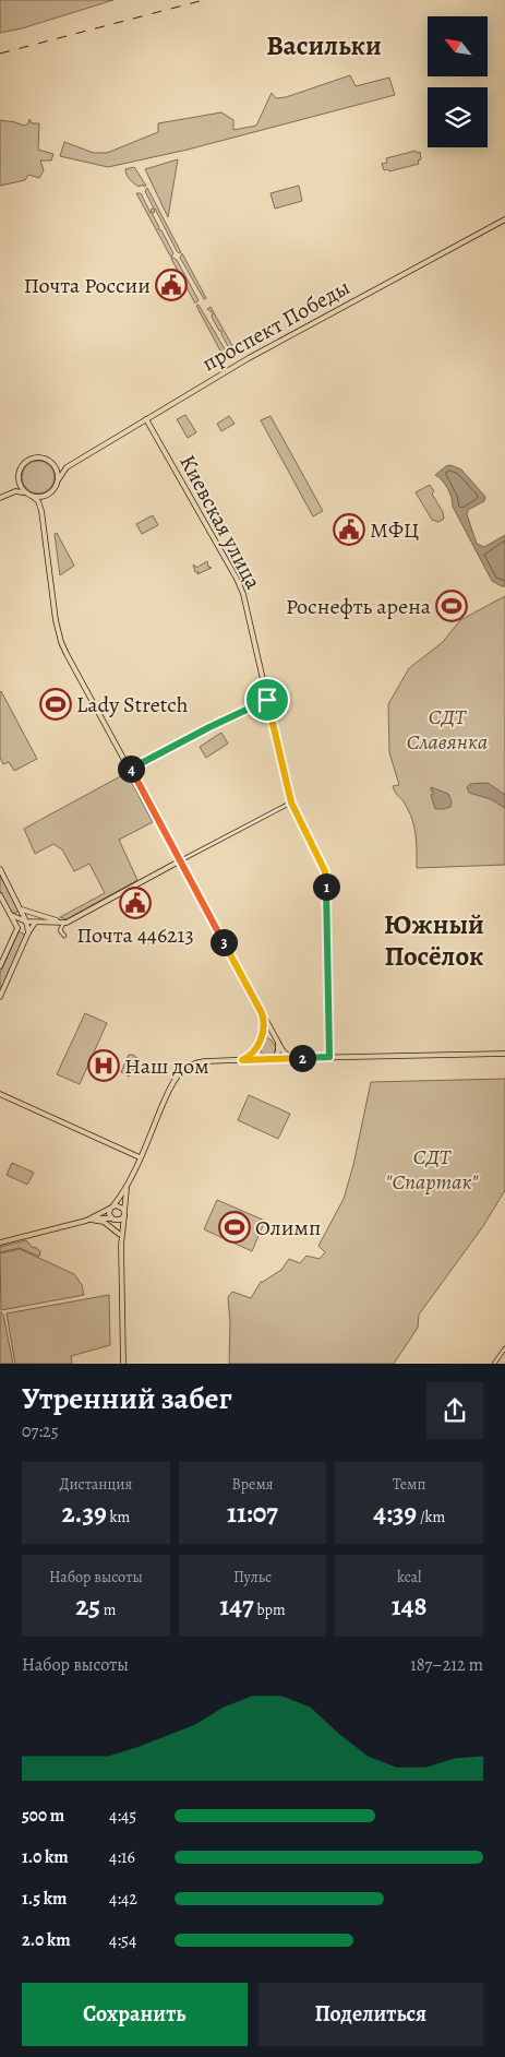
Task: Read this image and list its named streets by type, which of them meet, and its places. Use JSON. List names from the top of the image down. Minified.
{"streets":{"main road":["проспект Победы","Киевская улица"]},"crossings":[["проспект Победы","Киевская улица"]],"districts":["Васильки","Южный Посёлок"],"parks":["СДТ Славянка","СДТ \"Спартак\""],"places":{"public building":["Почта России","МФЦ","Почта 446213"],"sports":["Роснефть арена","Lady Stretch","Олимп"],"hospital":["Наш дом"]},"north":"top left","page":{"pins":["4","1","3","2"],"heading":["Утренний забег","07:25"],"stats":[["Дистанция","2.39 km"],["Время","11:07"],["Темп","4:39 /km"],["Набор высоты","25 m"],["Пульс","147 bpm"],["kcal","148"]],"chart":["Набор высоты","187–212 m"],"list":[{"name":"500 m","note":"4:45"},{"name":"1.0 km","note":"4:16"},{"name":"1.5 km","note":"4:42"},{"name":"2.0 km","note":"4:54"}],"buttons":["Сохранить","Поделиться"]}}
